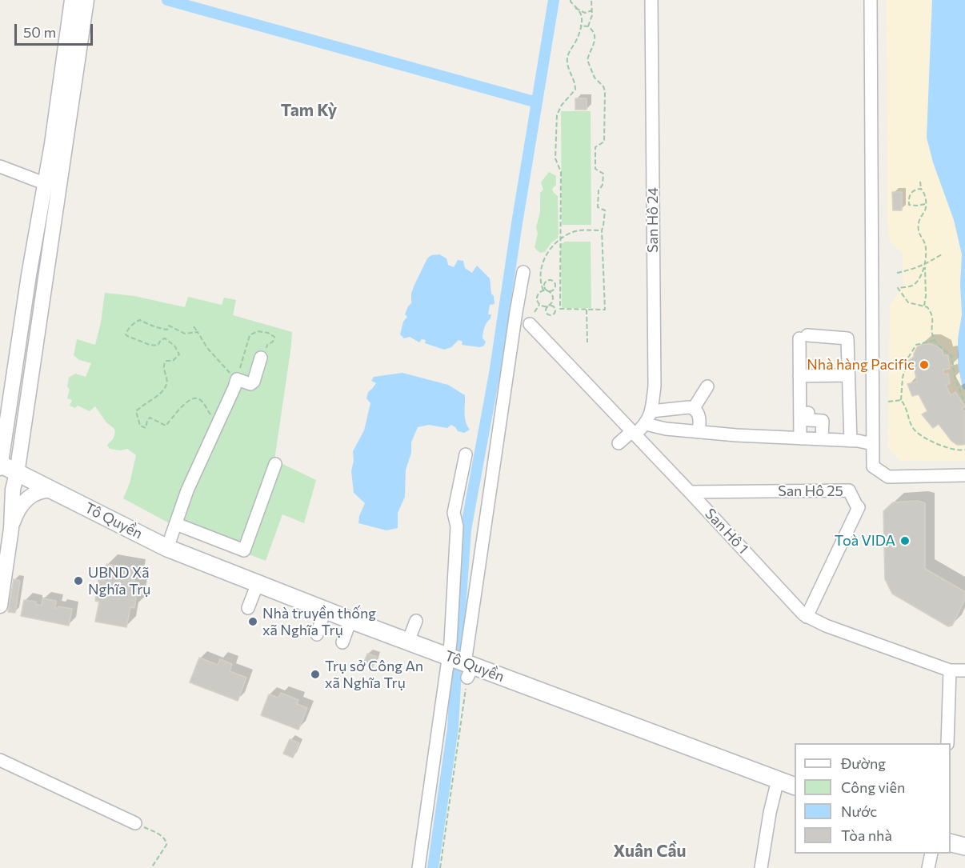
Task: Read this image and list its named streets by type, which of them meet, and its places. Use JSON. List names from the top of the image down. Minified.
{"streets":{"main road":["Tô Quyền"],"street":["San Hô 24","San Hô 25","San Hô 1"]},"crossings":[["San Hô 24","San Hô 1"],["San Hô 25","San Hô 1"]],"districts":["Tam Kỳ","Xuân Cầu"],"places":["Nhà hàng Pacific","Toà VIDA","UBND Xã Nghĩa Trụ","Nhà truyền thống xã Nghĩa Trụ","Trụ sở Công An xã Nghĩa Trụ"],"legend":["Đường","Công viên","Nước","Tòa nhà"],"scale_bar":"50 m"}
